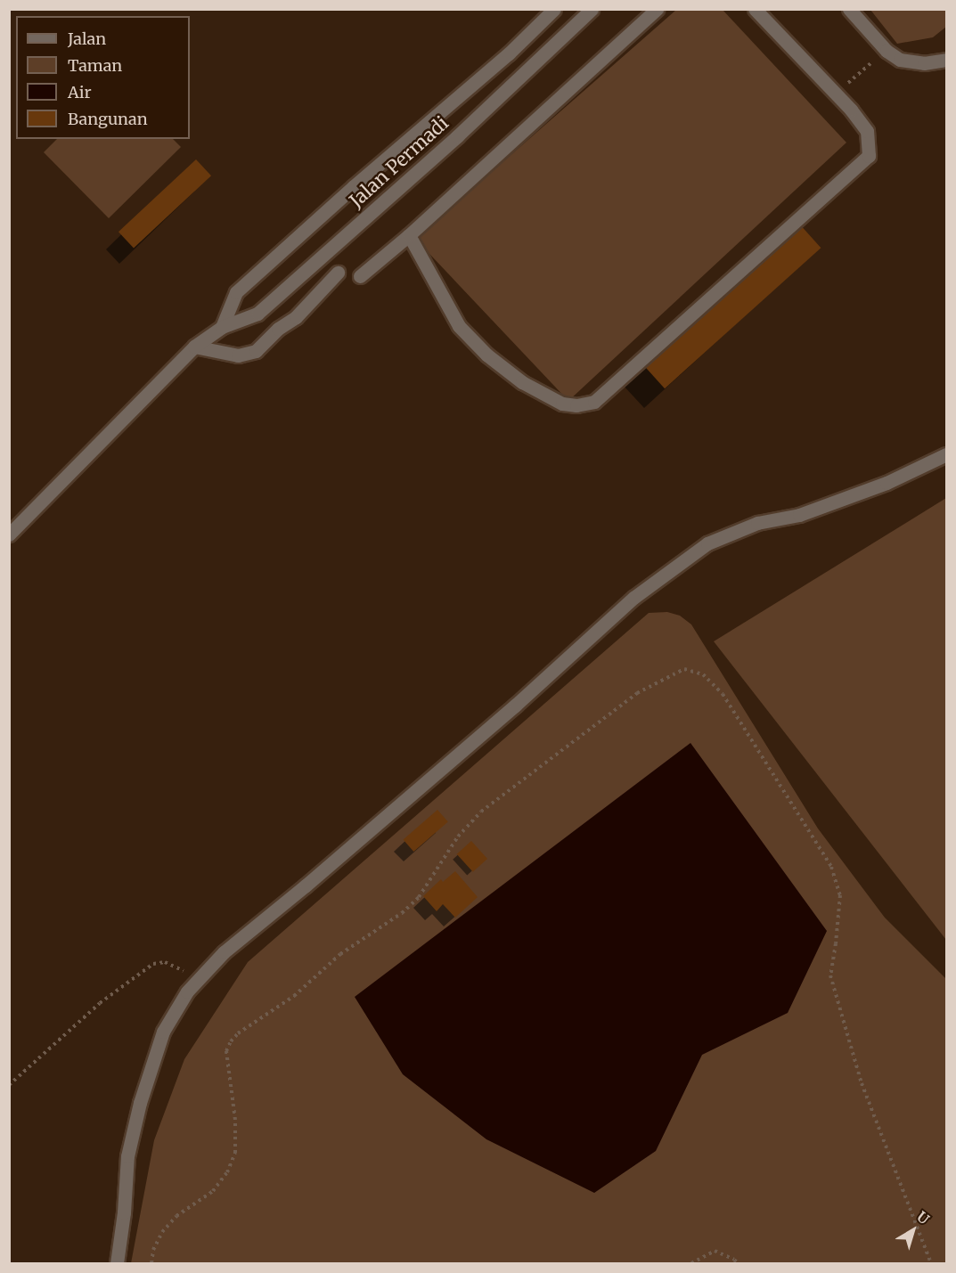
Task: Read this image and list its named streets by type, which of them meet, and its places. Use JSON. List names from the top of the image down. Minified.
{"streets":{"street":["Jalan Permadi"]},"legend":["Jalan","Taman","Air","Bangunan"],"north":"top right"}
